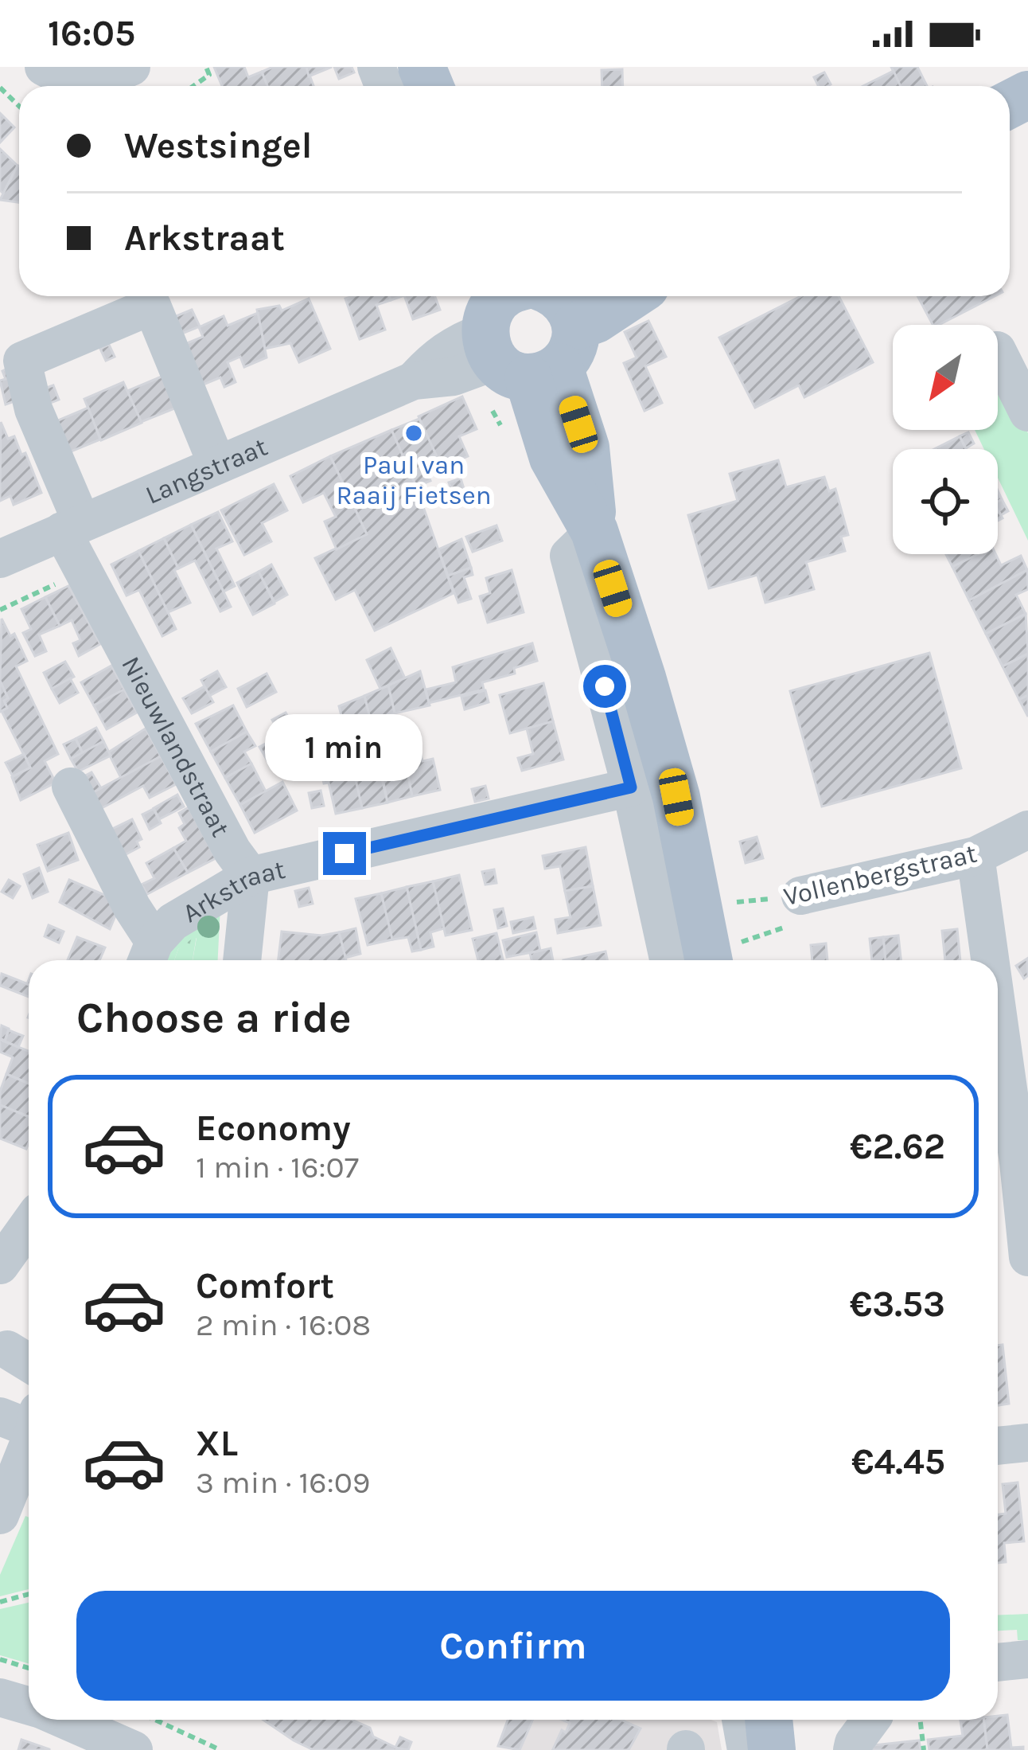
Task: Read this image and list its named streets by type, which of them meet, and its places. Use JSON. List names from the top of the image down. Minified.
{"streets":{"main road":["Langstraat"],"street":["Nieuwlandstraat","Vollenbergstraat","Arkstraat"]},"crossings":[["Langstraat","Nieuwlandstraat"],["Nieuwlandstraat","Arkstraat"]],"places":["Paul van Raaij Fietsen"],"north":"bottom left","page":{"status":"16:05","banner":["Westsingel","Arkstraat"],"bubble":"1 min","heading":"Choose a ride","list":[{"name":"Economy","note":"1 min · 16:07","value":"€2.62"},{"name":"Comfort","note":"2 min · 16:08","value":"€3.53"},{"name":"XL","note":"3 min · 16:09","value":"€4.45"}],"buttons":"Confirm"}}
